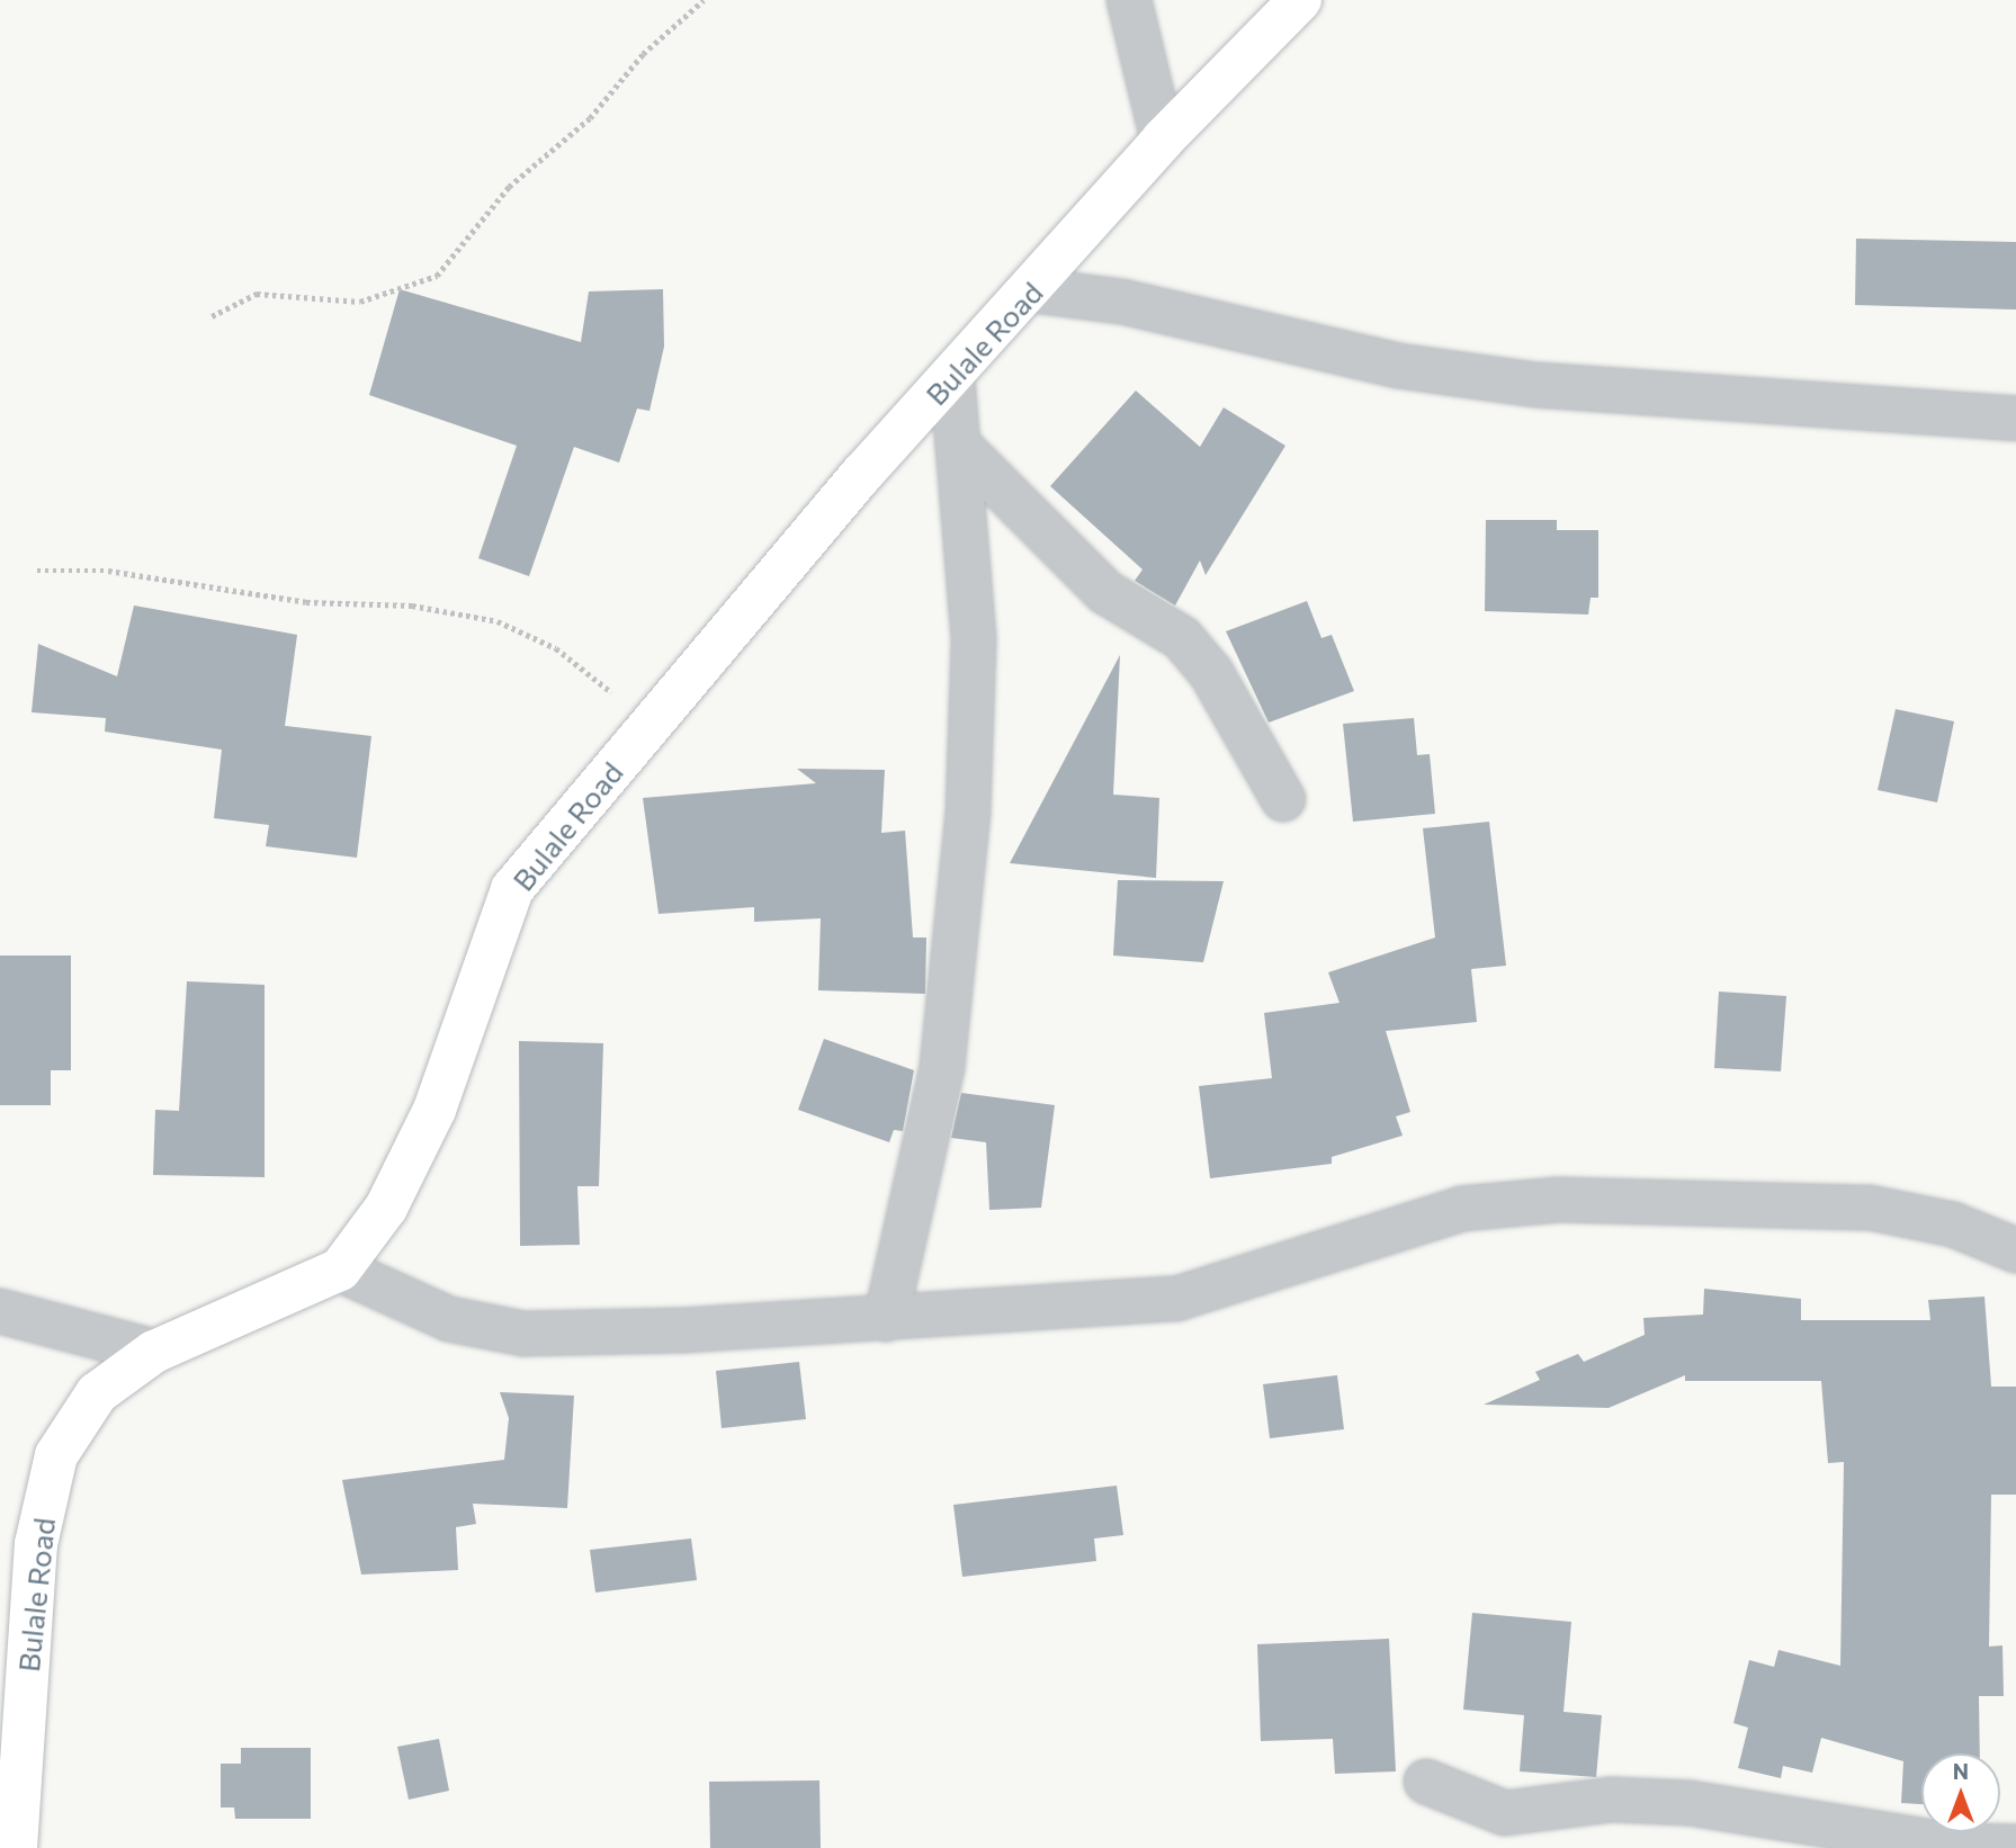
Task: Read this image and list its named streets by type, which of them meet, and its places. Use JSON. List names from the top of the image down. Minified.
{"streets":{"street":["Bulale Road"]},"north":"top"}
